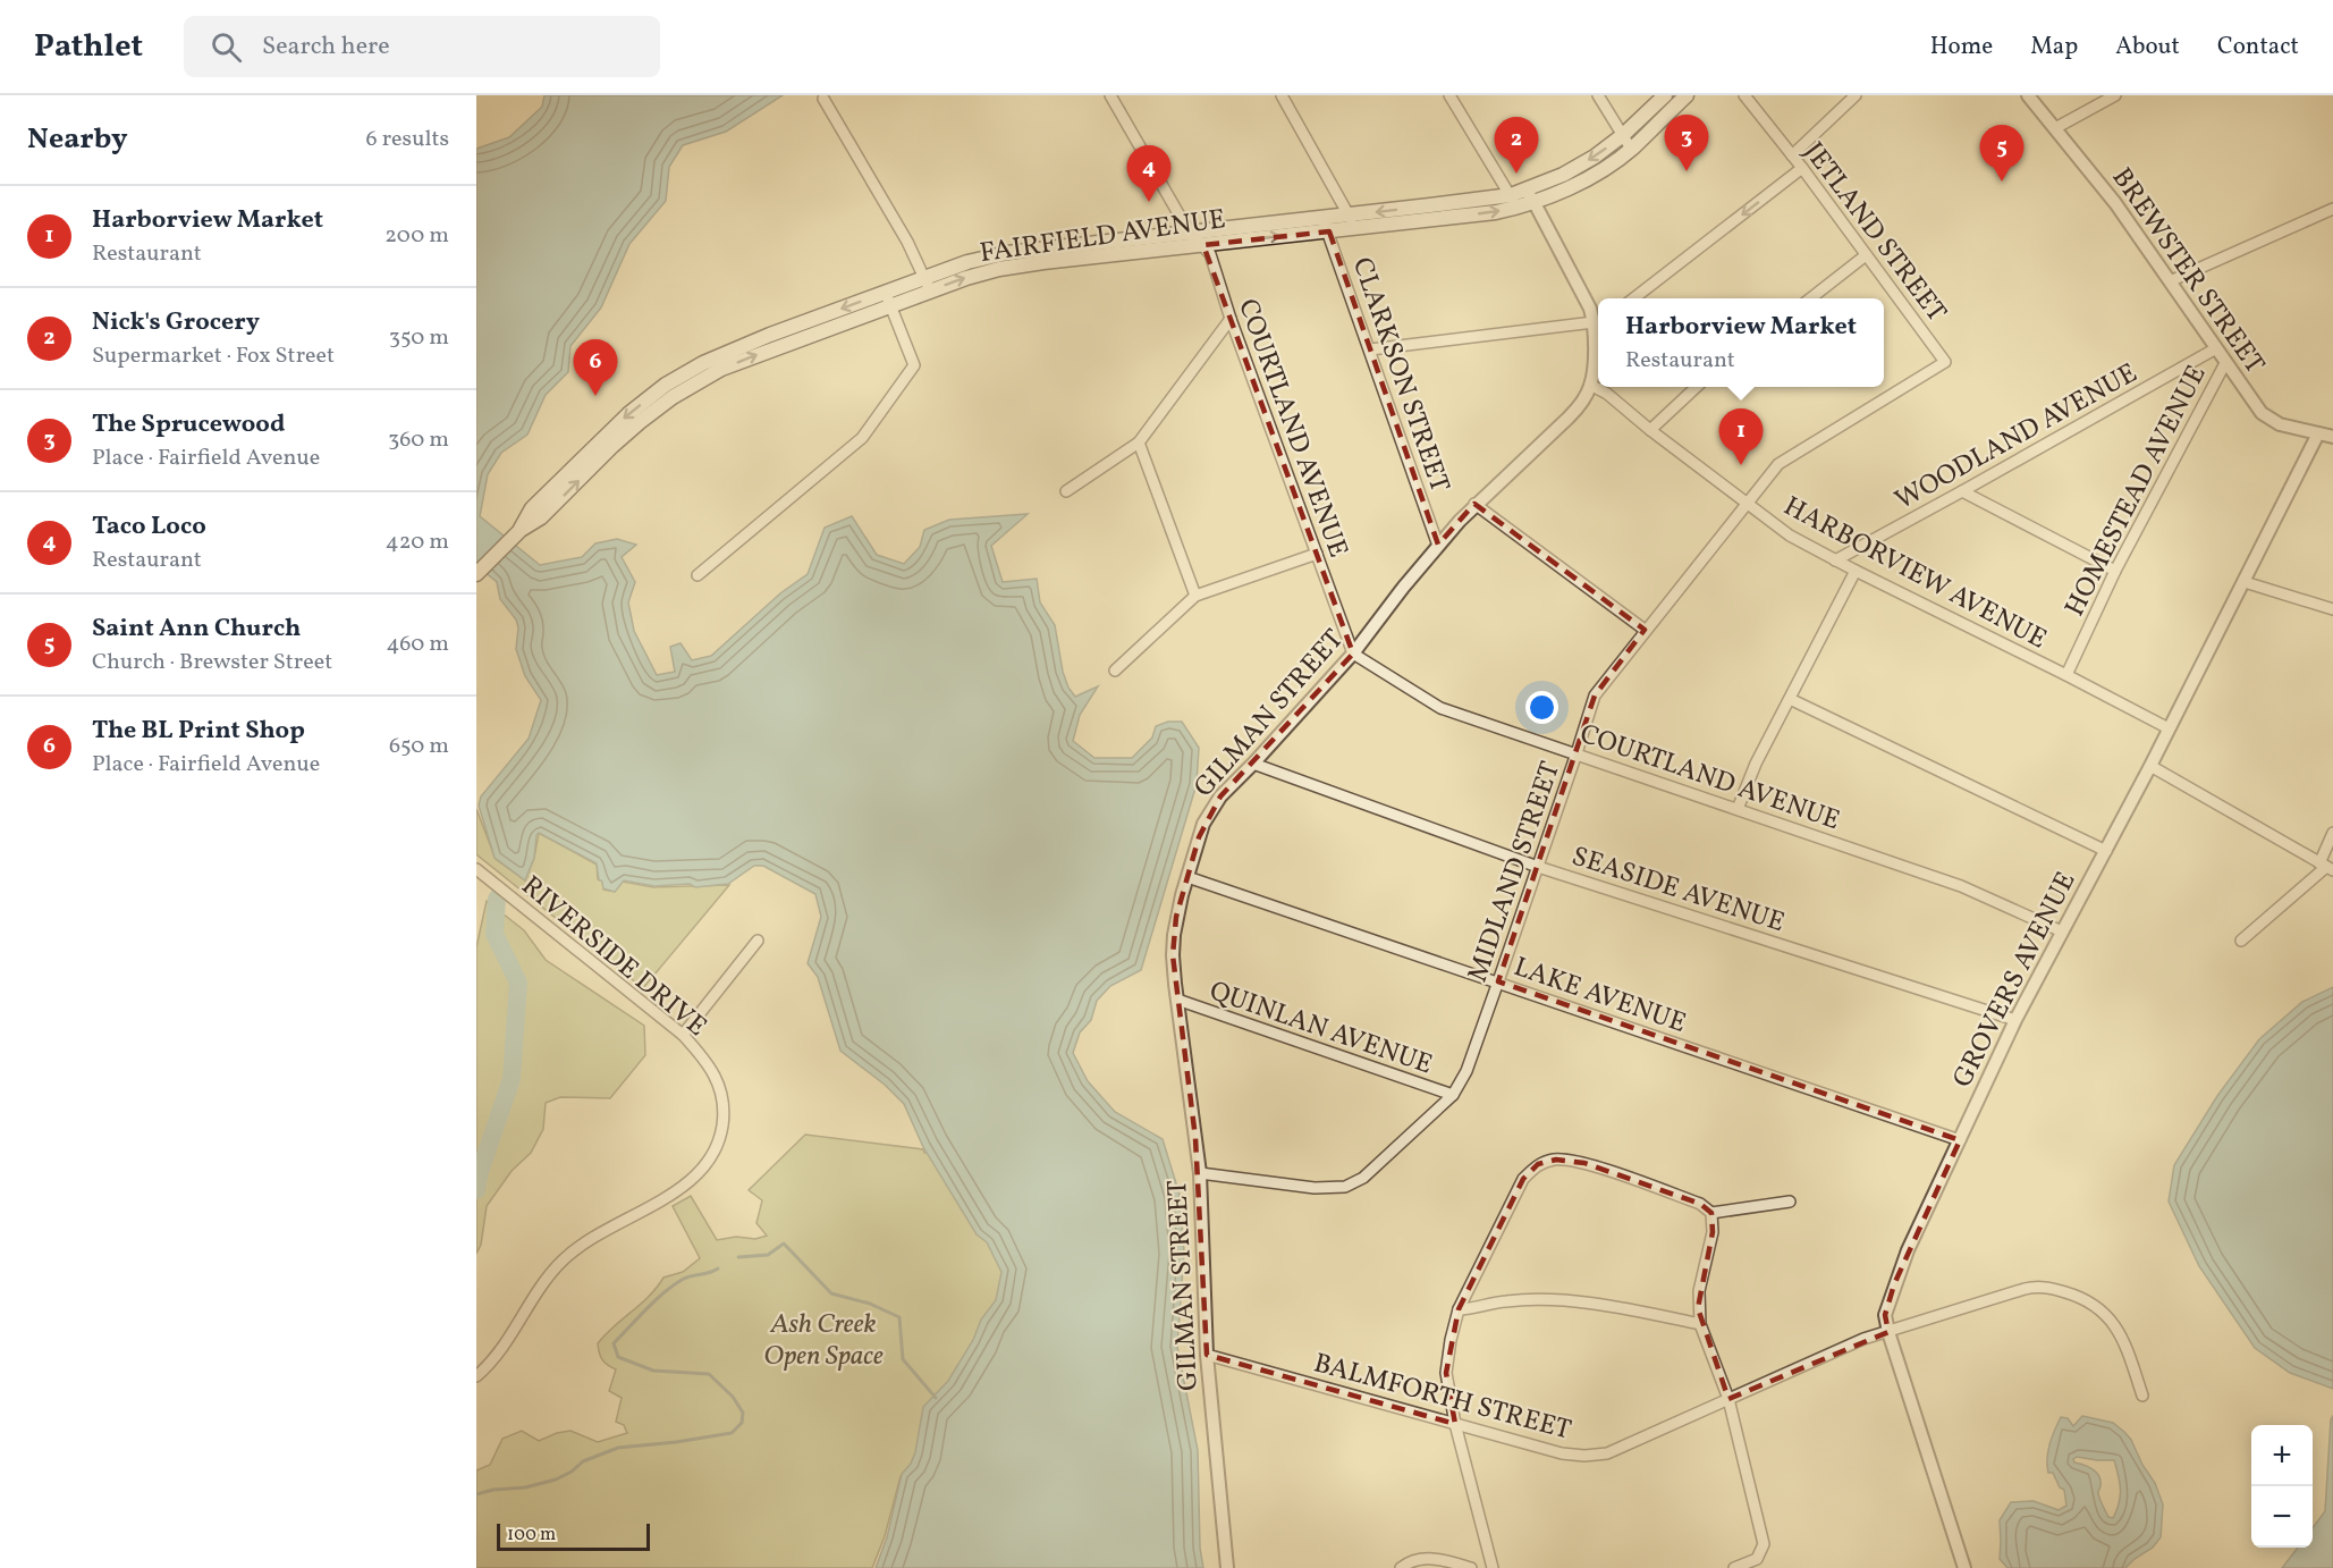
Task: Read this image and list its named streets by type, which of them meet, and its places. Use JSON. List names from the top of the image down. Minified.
{"streets":{"main road":["FAIRFIELD AVENUE"],"street":["JETLAND STREET","BREWSTER STREET","CLARKSON STREET","COURTLAND AVENUE","WOODLAND AVENUE","HOMESTEAD AVENUE","HARBORVIEW AVENUE","GILMAN STREET","MIDLAND STREET","SEASIDE AVENUE","RIVERSIDE DRIVE","GROVERS AVENUE","LAKE AVENUE","QUINLAN AVENUE","BALMFORTH STREET"]},"crossings":[["JETLAND STREET","MIDLAND STREET"],["FAIRFIELD AVENUE","CLARKSON STREET"],["FAIRFIELD AVENUE","COURTLAND AVENUE"],["FAIRFIELD AVENUE","GILMAN STREET"],["BREWSTER STREET","WOODLAND AVENUE"],["BREWSTER STREET","HOMESTEAD AVENUE"],["BREWSTER STREET","GROVERS AVENUE"],["CLARKSON STREET","GILMAN STREET"],["COURTLAND AVENUE","GILMAN STREET"],["COURTLAND AVENUE","MIDLAND STREET"],["COURTLAND AVENUE","GROVERS AVENUE"],["WOODLAND AVENUE","HARBORVIEW AVENUE"],["HOMESTEAD AVENUE","HARBORVIEW AVENUE"],["HARBORVIEW AVENUE","GILMAN STREET"],["HARBORVIEW AVENUE","MIDLAND STREET"],["HARBORVIEW AVENUE","GROVERS AVENUE"],["GILMAN STREET","MIDLAND STREET"],["GILMAN STREET","SEASIDE AVENUE"],["GILMAN STREET","LAKE AVENUE"],["GILMAN STREET","QUINLAN AVENUE"],["GILMAN STREET","BALMFORTH STREET"],["MIDLAND STREET","SEASIDE AVENUE"],["MIDLAND STREET","LAKE AVENUE"],["MIDLAND STREET","QUINLAN AVENUE"],["SEASIDE AVENUE","GROVERS AVENUE"],["GROVERS AVENUE","LAKE AVENUE"],["GROVERS AVENUE","BALMFORTH STREET"]],"parks":["Ash Creek Open Space"],"scale_bar":"100 m","page":{"header":"Pathlet","search":"Search here","nav":["Home","Map","About","Contact"],"heading":["Nearby","6 results"],"pins":["3","2","5","4","6","1"],"list":[{"mark":"1","name":"Harborview Market","note":"Restaurant","value":"200 m"},{"mark":"2","name":"Nick's Grocery","note":"Supermarket · Fox Street","value":"350 m"},{"mark":"3","name":"The Sprucewood","note":"Place · Fairfield Avenue","value":"360 m"},{"mark":"4","name":"Taco Loco","note":"Restaurant","value":"420 m"},{"mark":"5","name":"Saint Ann Church","note":"Church · Brewster Street","value":"460 m"},{"mark":"6","name":"The BL Print Shop","note":"Place · Fairfield Avenue","value":"650 m"}],"popup":["Harborview Market","Restaurant"],"map_buttons":["+","−"],"scale":"100 m"}}
